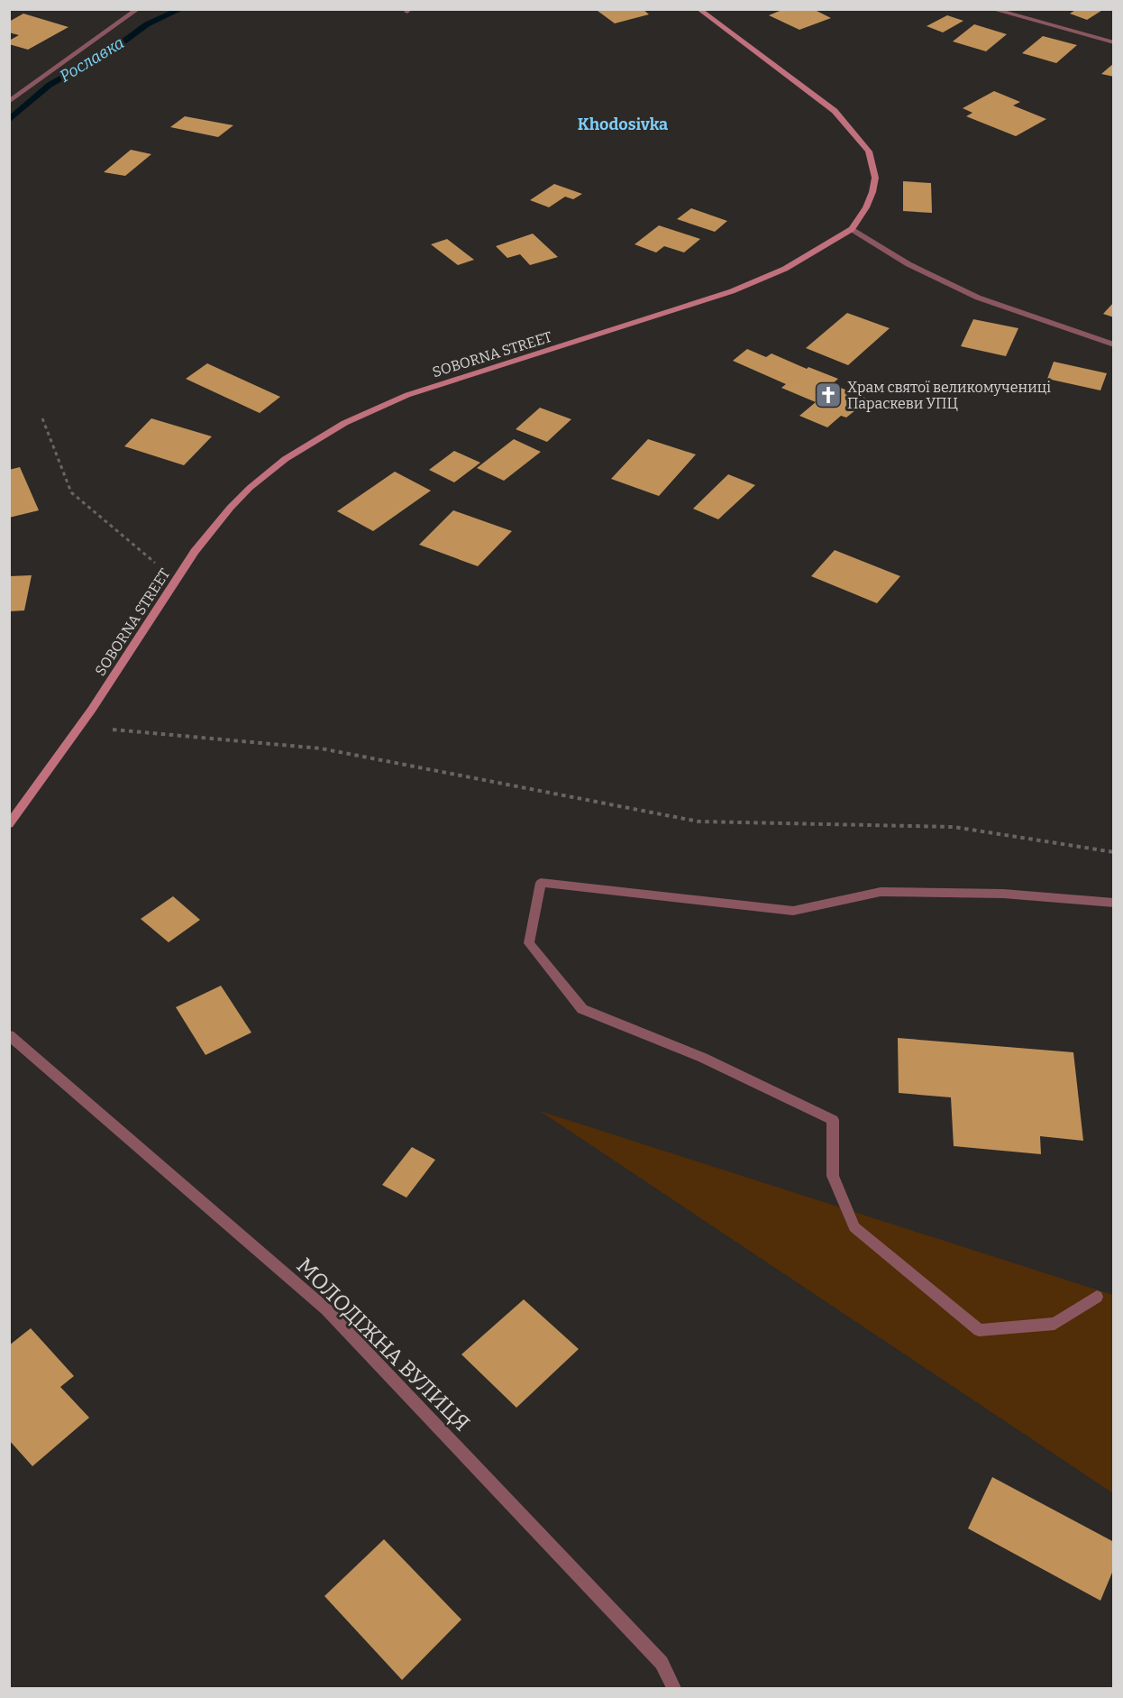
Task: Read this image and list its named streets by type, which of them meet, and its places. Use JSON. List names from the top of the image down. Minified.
{"streets":{"street":["SOBORNA STREET","МОЛОДІЖНА ВУЛИЦЯ"]},"districts":["Khodosivka"],"water":["Рославка"],"places":{"church":["Храм святої великомучениці Параскеви УПЦ"]}}
